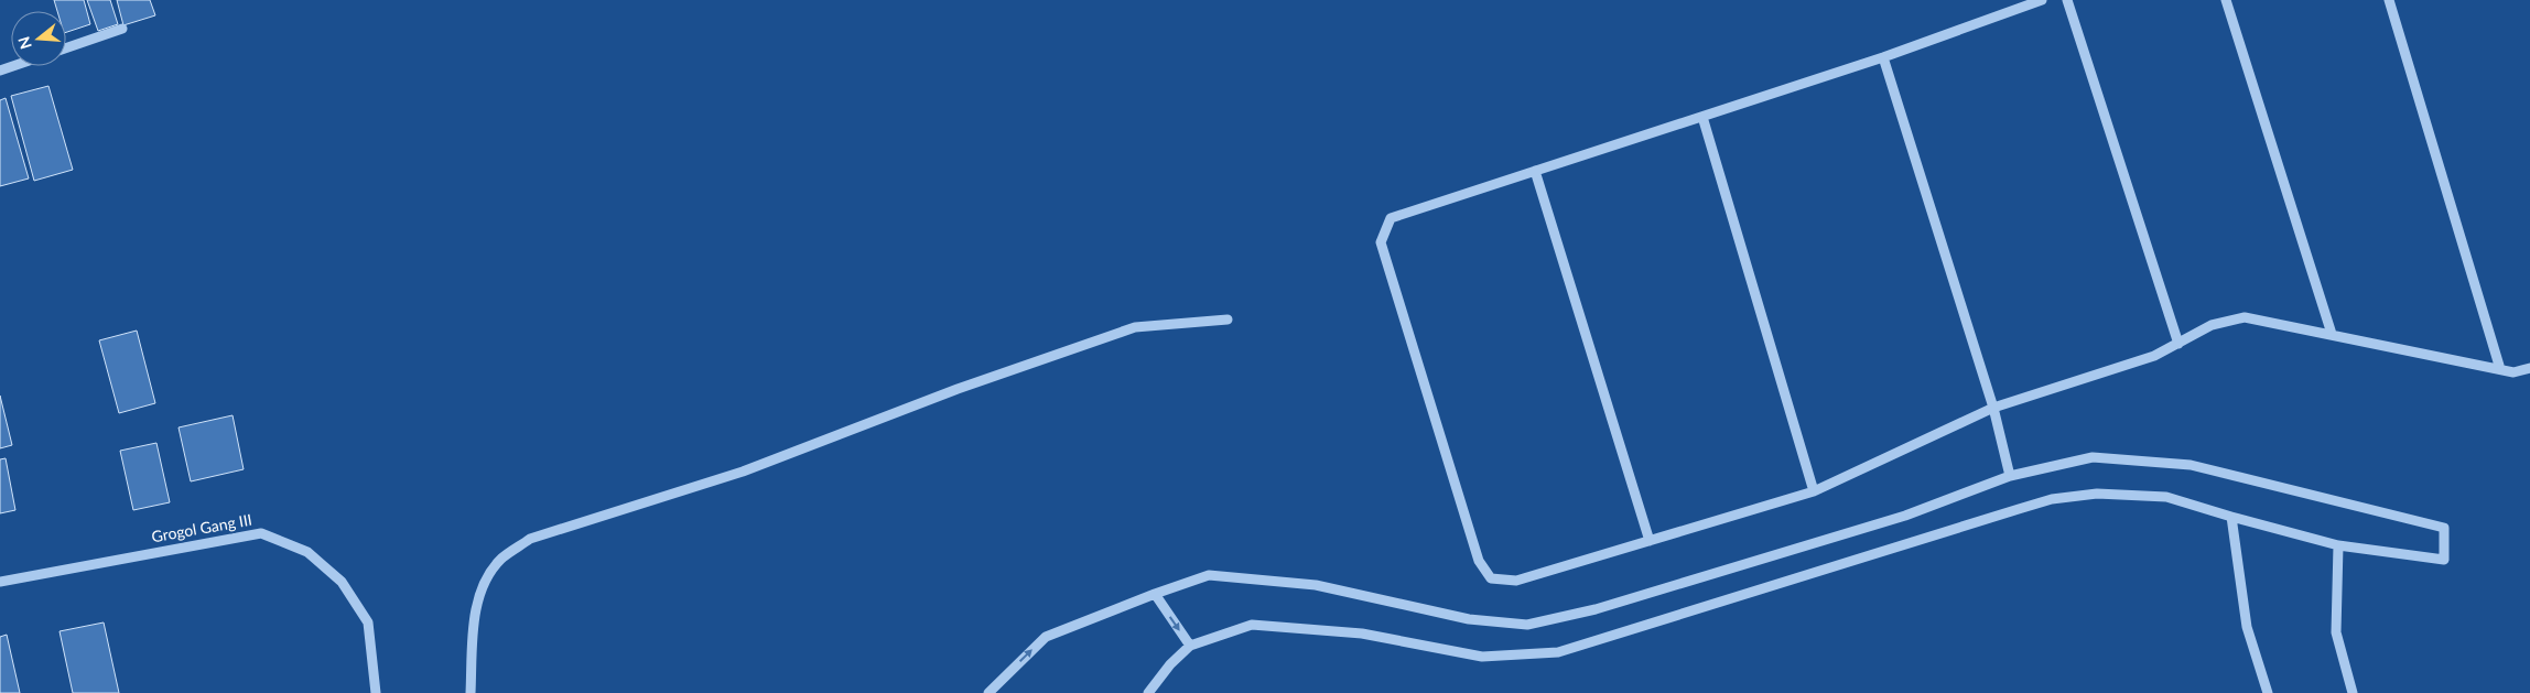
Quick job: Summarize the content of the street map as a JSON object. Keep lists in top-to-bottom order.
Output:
{
  "streets": {
    "street": ["Grogol Gang III"]
  },
  "north": "left"
}
